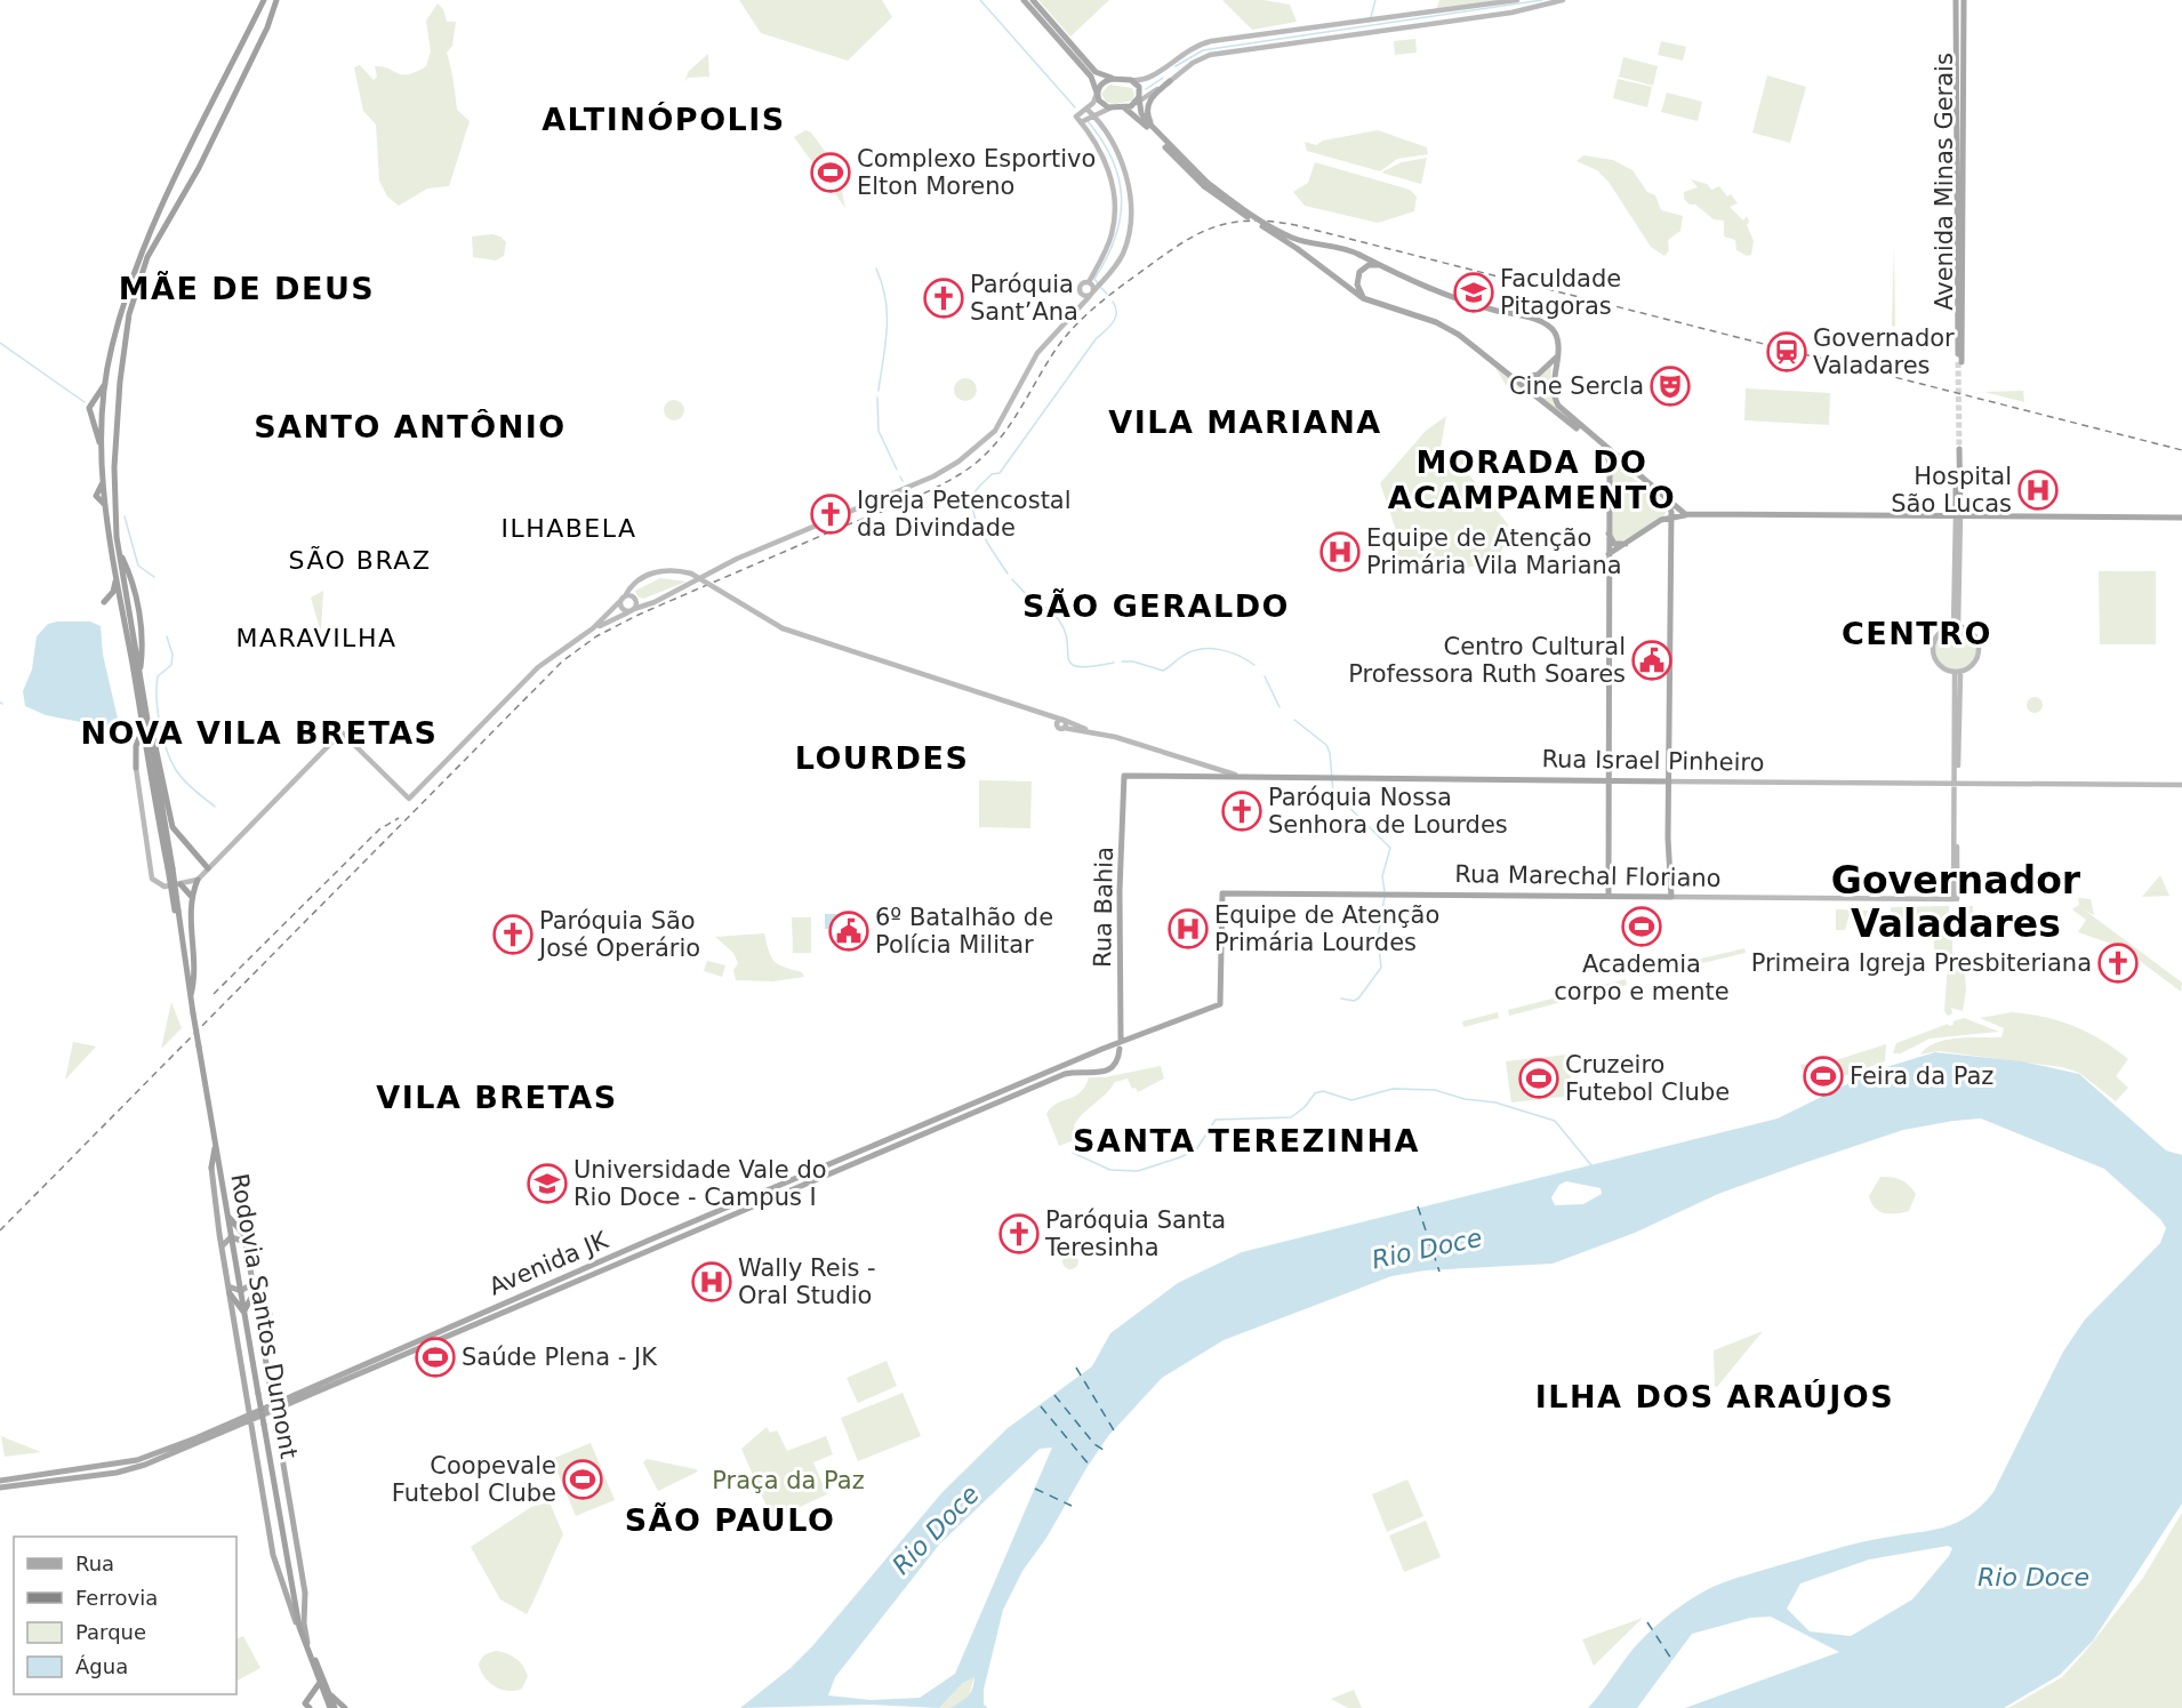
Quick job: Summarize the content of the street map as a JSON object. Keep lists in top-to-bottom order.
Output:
{
  "streets": {
    "highway": ["Rodovia Santos Dumont"],
    "main road": [
      "Avenida Minas Gerais",
      "Rua Israel Pinheiro",
      "Rua Marechal Floriano",
      "Rua Bahia",
      "Avenida JK"
    ]
  },
  "crossings": [
    ["Rua Israel Pinheiro", "Rua Marechal Floriano"],
    ["Rua Israel Pinheiro", "Rua Bahia"],
    ["Rua Marechal Floriano", "Avenida JK"]
  ],
  "districts": [
    "ALTINÓPOLIS",
    "MÃE DE DEUS",
    "VILA MARIANA",
    "SANTO ANTÔNIO",
    "MORADA DO ACAMPAMENTO",
    "ILHABELA",
    "SÃO BRAZ",
    "SÃO GERALDO",
    "CENTRO",
    "MARAVILHA",
    "NOVA VILA BRETAS",
    "LOURDES",
    "Governador Valadares",
    "VILA BRETAS",
    "SANTA TEREZINHA",
    "ILHA DOS ARAÚJOS",
    "SÃO PAULO"
  ],
  "water": ["Rio Doce"],
  "parks": ["Praça da Paz"],
  "places": {
    "sports": [
      "Complexo Esportivo Elton Moreno",
      "Academia corpo e mente",
      "Feira da Paz",
      "Cruzeiro Futebol Clube",
      "Saúde Plena - JK",
      "Coopevale Futebol Clube"
    ],
    "school or university": ["Faculdade Pitagoras", "Universidade Vale do Rio Doce - Campus I"],
    "church": [
      "Paróquia Sant’Ana",
      "Igreja Petencostal da Divindade",
      "Paróquia Nossa Senhora de Lourdes",
      "Paróquia São José Operário",
      "Primeira Igreja Presbiteriana",
      "Paróquia Santa Teresinha"
    ],
    "station": ["Governador Valadares"],
    "theatre": ["Cine Sercla"],
    "hospital": [
      "Hospital São Lucas",
      "Equipe de Atenção Primária Vila Mariana",
      "Equipe de Atenção Primária Lourdes",
      "Wally Reis - Oral Studio"
    ],
    "public building": ["Centro Cultural Professora Ruth Soares", "6º Batalhão de Polícia Militar"]
  },
  "legend": [
    "Rua",
    "Ferrovia",
    "Parque",
    "Água"
  ]
}
